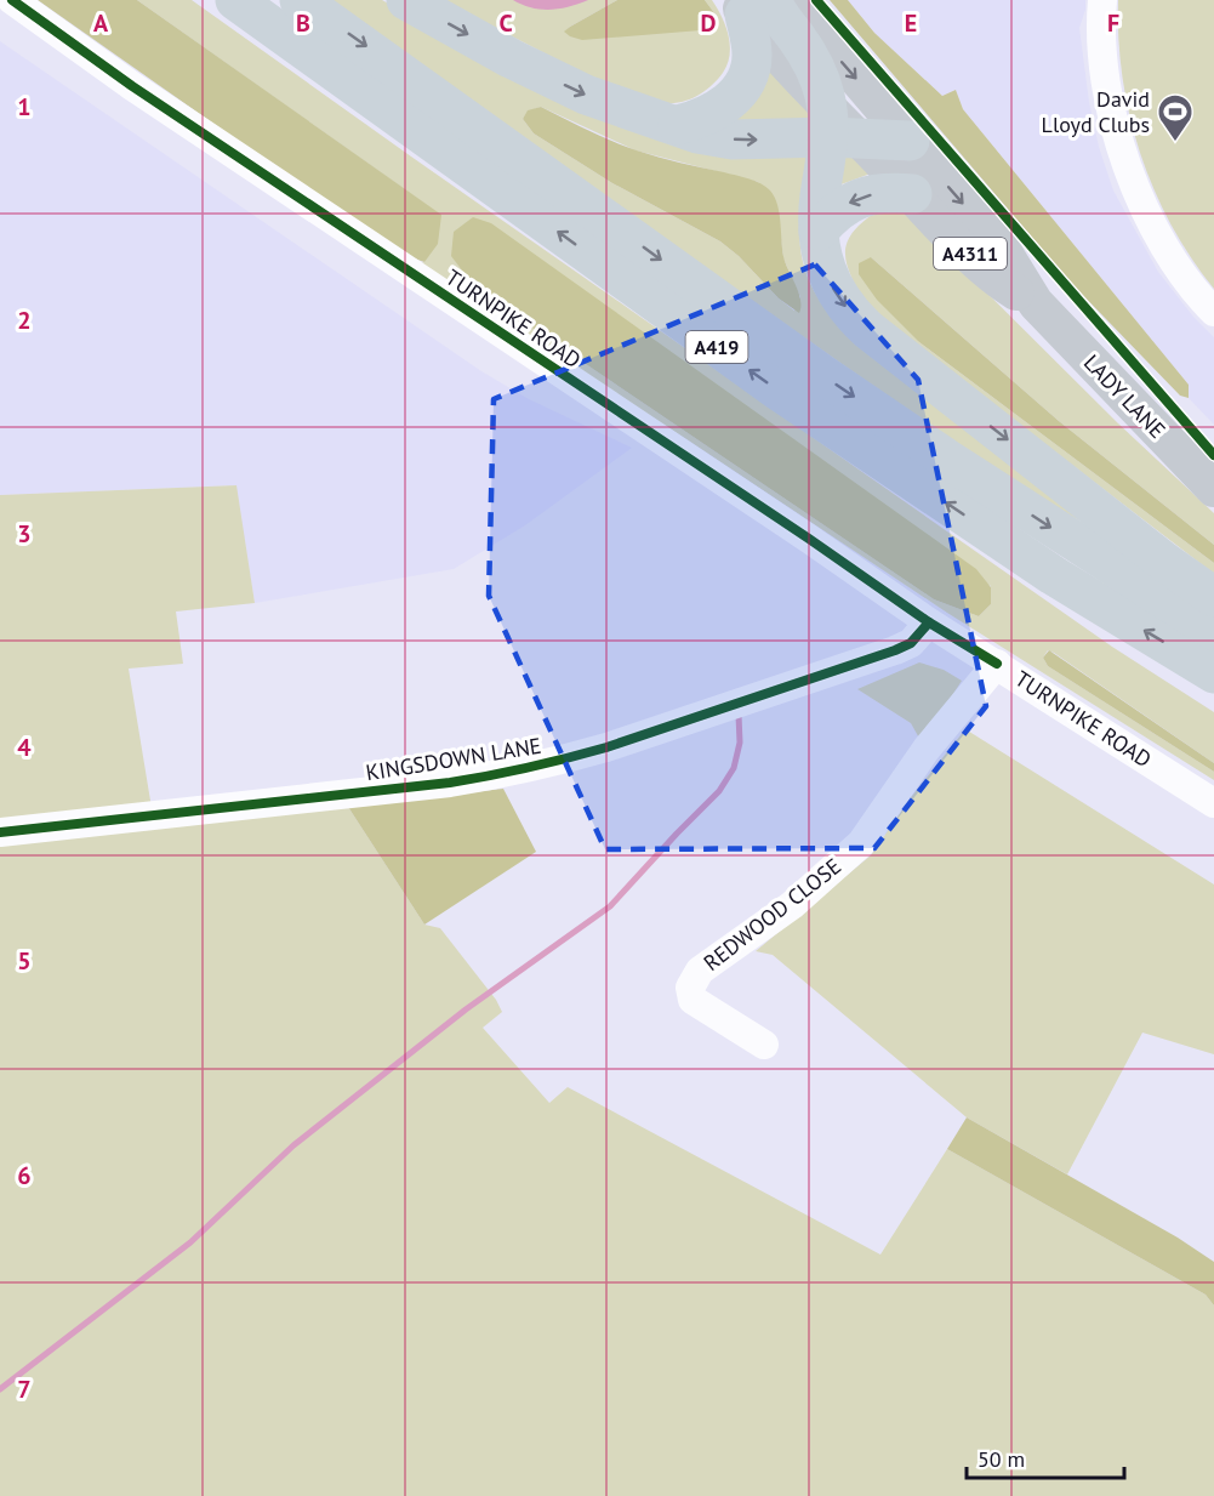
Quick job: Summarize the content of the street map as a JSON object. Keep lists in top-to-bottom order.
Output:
{
  "streets": {
    "highway": ["A419"],
    "main road": ["A4311", "LADY LANE"],
    "street": ["TURNPIKE ROAD", "KINGSDOWN LANE", "REDWOOD CLOSE"]
  },
  "crossings": [
    ["A4311", "LADY LANE"],
    ["TURNPIKE ROAD", "KINGSDOWN LANE"],
    ["TURNPIKE ROAD", "REDWOOD CLOSE"]
  ],
  "places": {
    "sports": ["David Lloyd Clubs"]
  },
  "scale_bar": "50 m",
  "grid": {
    "columns": [
      "A",
      "B",
      "C",
      "D",
      "E",
      "F"
    ],
    "rows": [
      "1",
      "2",
      "3",
      "4",
      "5",
      "6",
      "7"
    ]
  }
}
